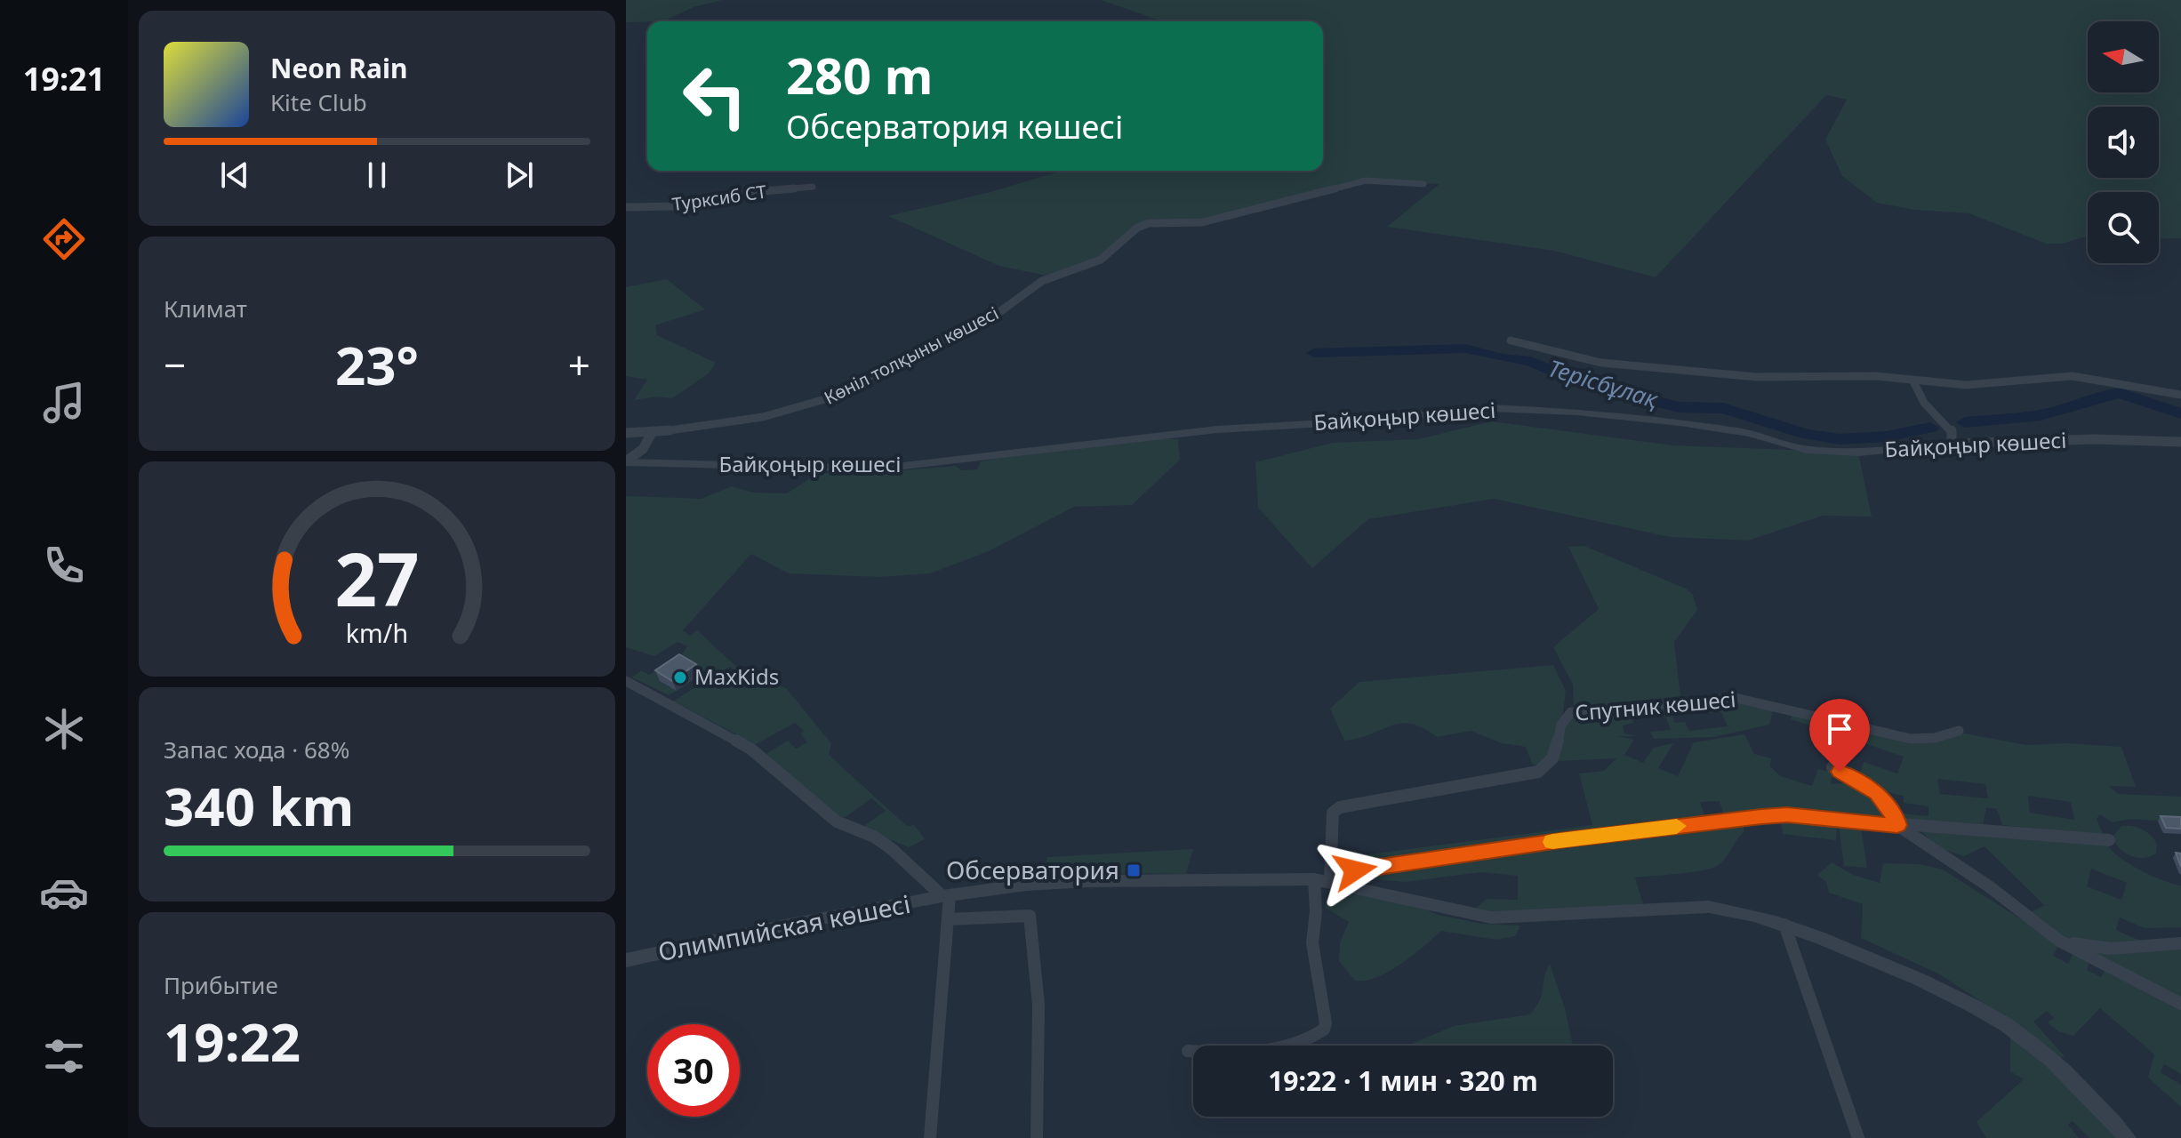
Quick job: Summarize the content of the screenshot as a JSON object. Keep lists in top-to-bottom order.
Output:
{
  "streets": {
    "street": [
      "Турксиб СТ",
      "Көніл толқыны көшесі",
      "Байқоңыр көшесі",
      "Спутник көшесі",
      "Олимпийская көшесі"
    ]
  },
  "crossings": [
    ["Спутник көшесі", "Олимпийская көшесі"]
  ],
  "water": ["Терісбұлақ"],
  "places": {
    "other": ["MaxKids"],
    "transit": ["Обсерватория"]
  },
  "north": "left",
  "page": {
    "tabs": "19:21",
    "turn": ["280 m", "Обсерватория көшесі"],
    "song": ["Neon Rain", "Kite Club"],
    "tile": [
      "Климат",
      ["Запас хода · 68%", "340 km"],
      ["Прибытие", "19:22"]
    ],
    "heat": ["−", "23°", "+"],
    "limit": "30",
    "trip": "19:22 · 1 мин · 320 m",
    "gauge": ["27", "km/h"]
  }
}
